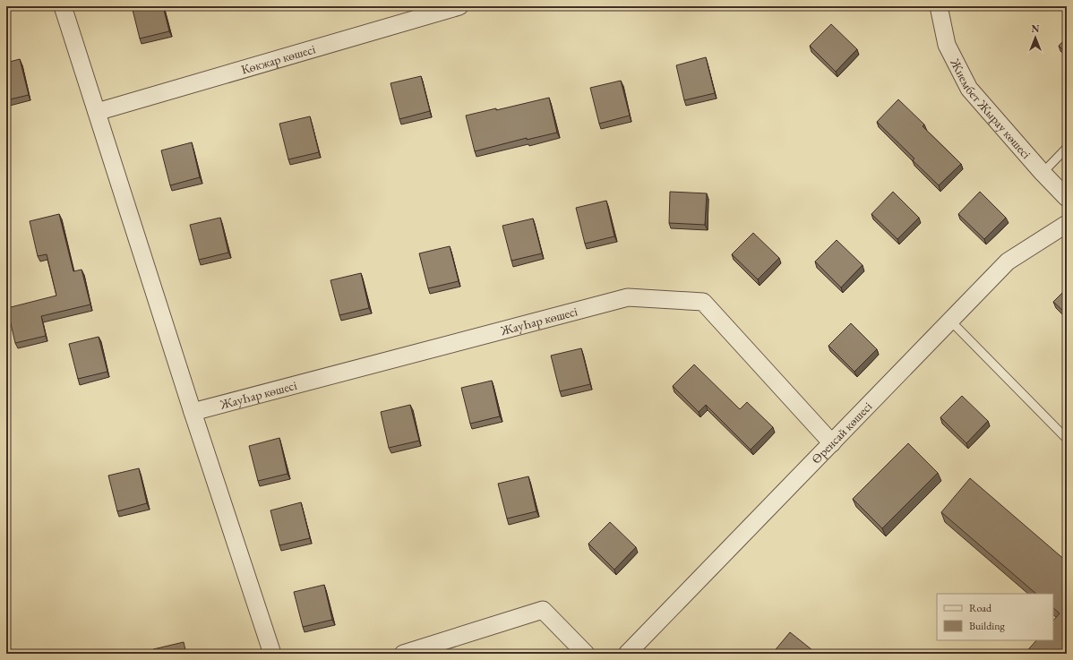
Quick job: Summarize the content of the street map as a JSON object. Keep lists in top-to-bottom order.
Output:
{
  "streets": {
    "street": [
      "Көкжар көшесі",
      "Жиембет Жырау көшесі",
      "ЖауҺар көшесі",
      "Өренсай көшесі"
    ]
  },
  "crossings": [
    ["ЖауҺар көшесі", "Өренсай көшесі"]
  ],
  "legend": ["Road", "Building"],
  "north": "top"
}
